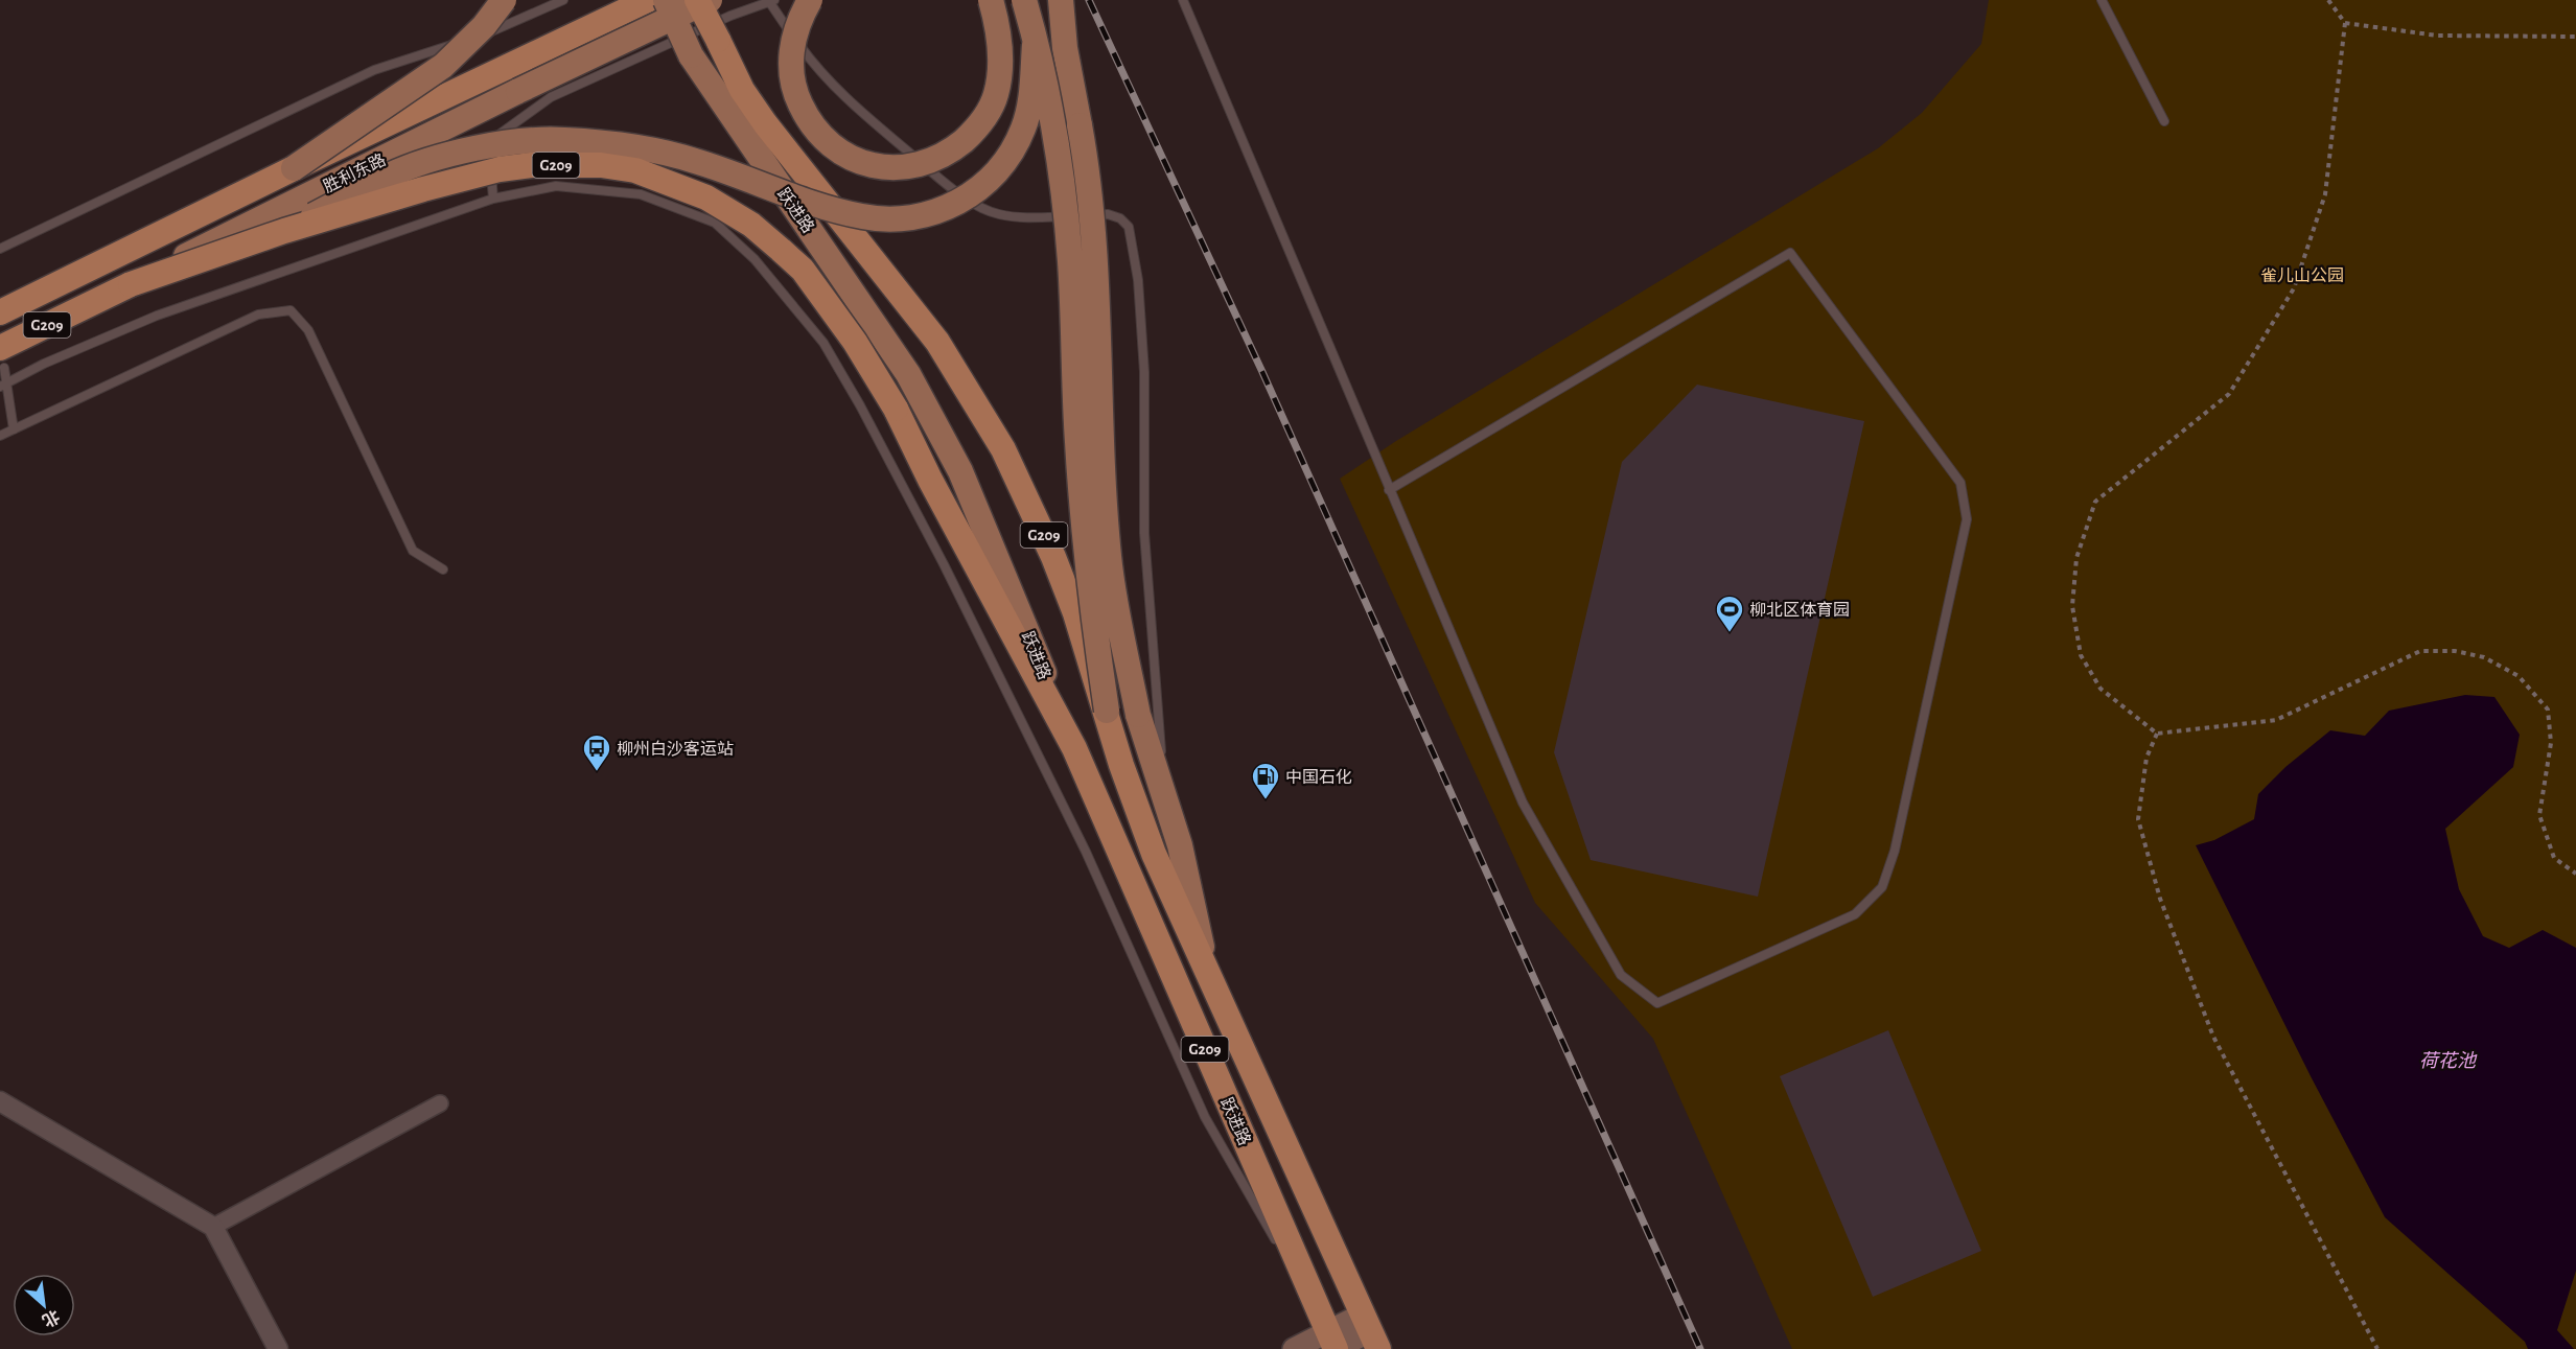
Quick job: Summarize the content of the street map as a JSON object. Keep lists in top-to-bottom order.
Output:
{
  "streets": {
    "highway": ["G209", "胜利东路", "跃进路"]
  },
  "crossings": [
    ["G209", "胜利东路"],
    ["G209", "跃进路"]
  ],
  "water": ["荷花池"],
  "parks": ["雀儿山公园"],
  "places": {
    "sports": ["柳北区体育园"],
    "bus stop": ["柳州白沙客运站"],
    "fuel station": ["中国石化"]
  },
  "north": "bottom right"
}
